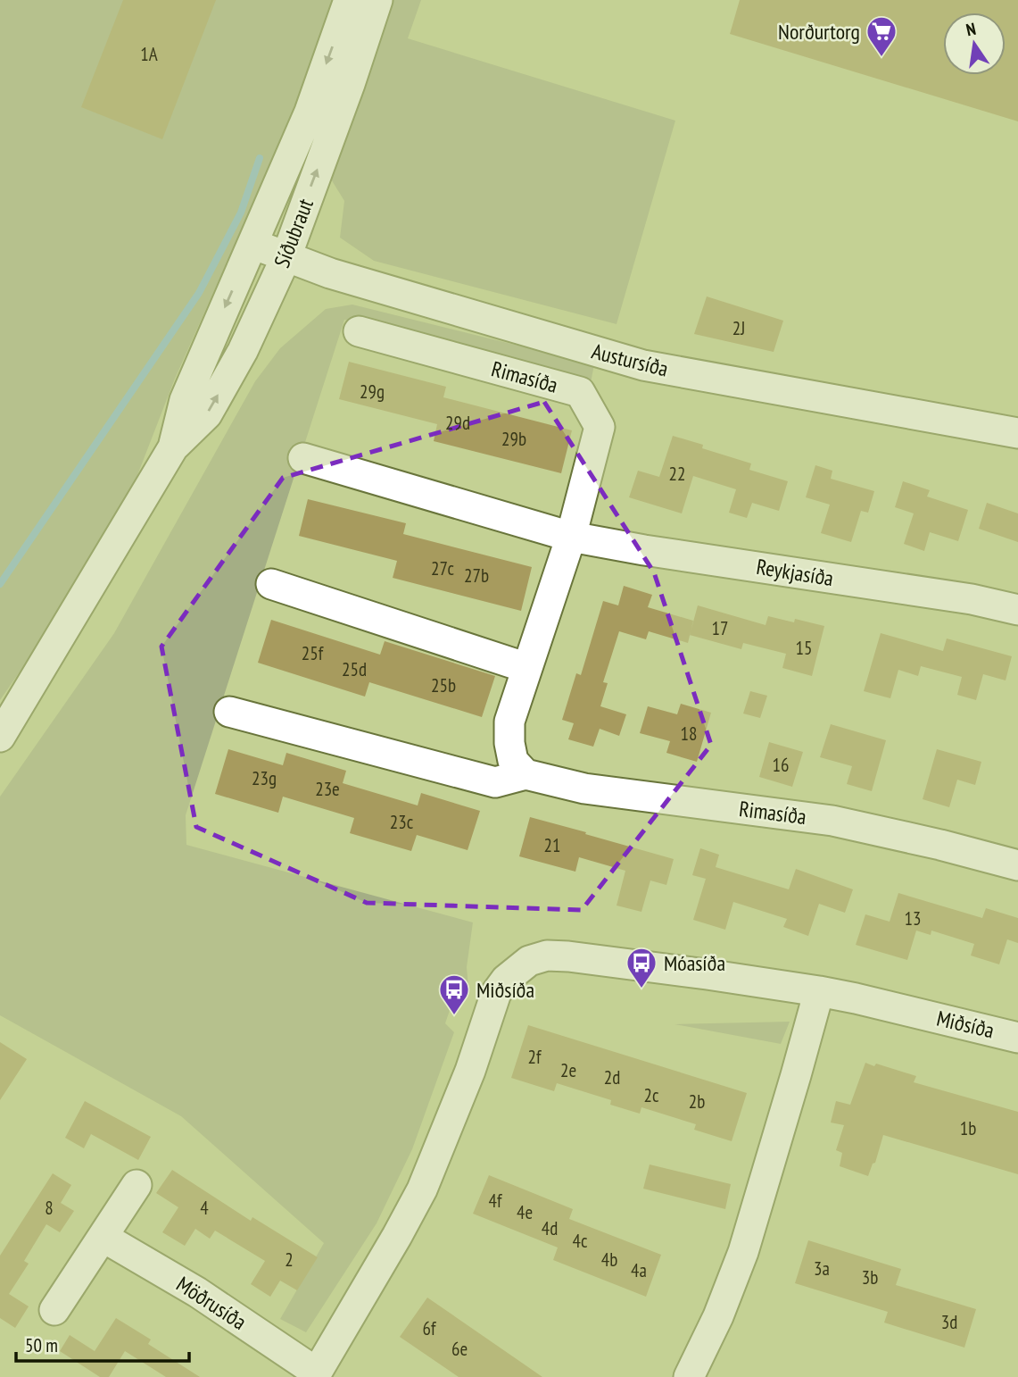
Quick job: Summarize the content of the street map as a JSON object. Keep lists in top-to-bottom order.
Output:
{
  "streets": {
    "street": [
      "Síðubraut",
      "Austursíða",
      "Rimasíða",
      "Reykjasíða",
      "Miðsíða",
      "Möðrusíða"
    ]
  },
  "crossings": [
    ["Síðubraut", "Austursíða"],
    ["Rimasíða", "Reykjasíða"],
    ["Miðsíða", "Möðrusíða"]
  ],
  "places": {
    "supermarket": ["Norðurtorg"],
    "bus stop": ["Móasíða", "Miðsíða"]
  },
  "house_numbers": [
    "1A",
    "2J",
    "29g",
    "29d",
    "29b",
    "22",
    "27c",
    "27b",
    "17",
    "15",
    "25f",
    "25d",
    "25b",
    "18",
    "16",
    "23g",
    "23e",
    "23c",
    "21",
    "13",
    "2f",
    "2e",
    "2d",
    "2c",
    "2b",
    "1b",
    "4f",
    "8",
    "4",
    "4e",
    "4d",
    "4c",
    "2",
    "4b",
    "3a",
    "4a",
    "3b",
    "3d",
    "6f",
    "6e"
  ],
  "scale_bar": "50 m",
  "north": "top"
}
